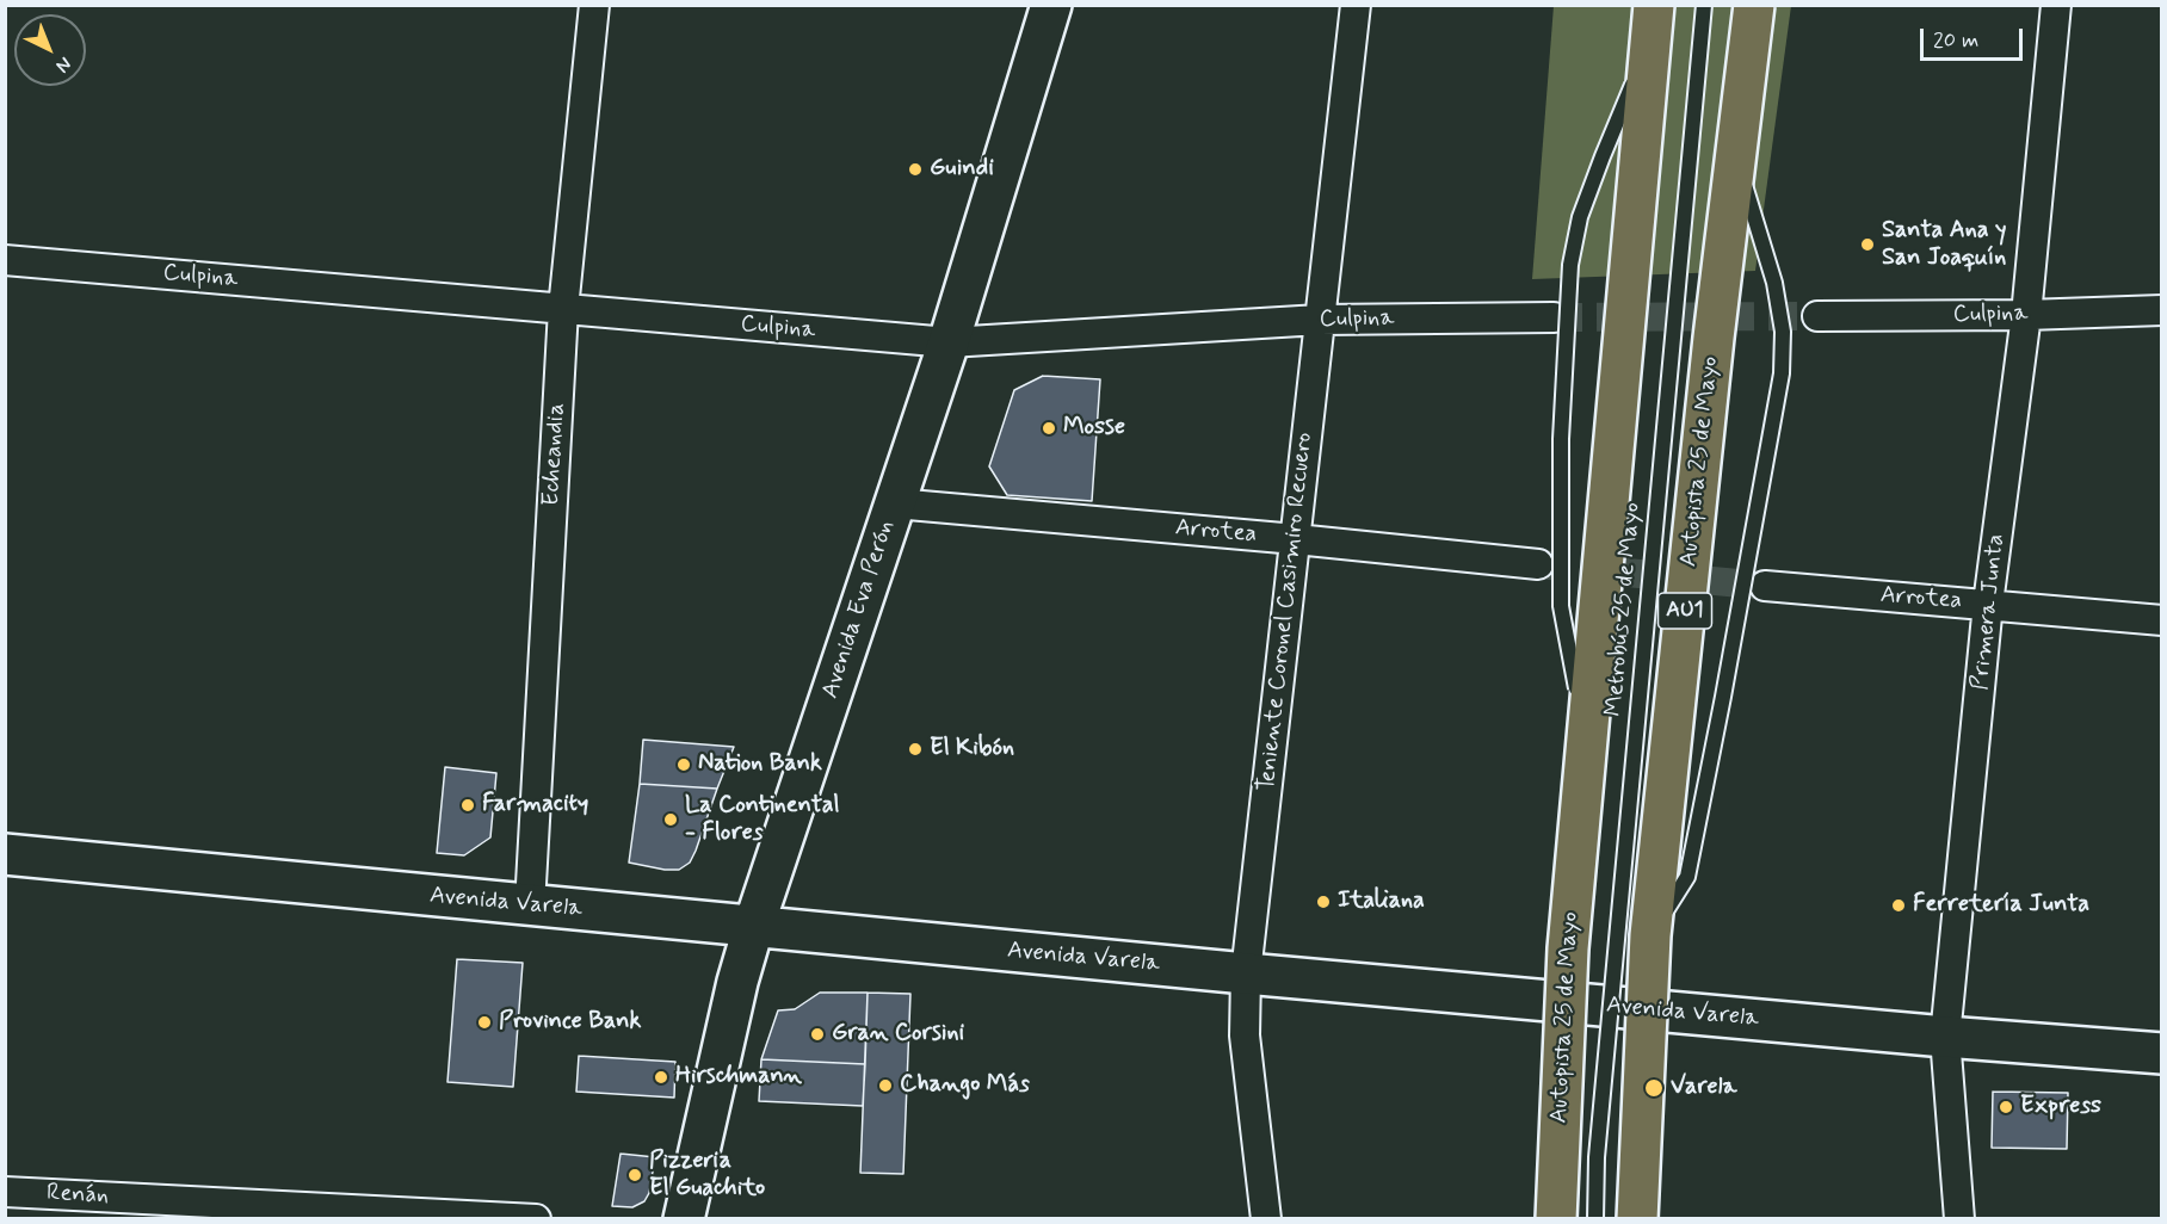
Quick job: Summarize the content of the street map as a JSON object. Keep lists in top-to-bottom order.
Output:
{
  "streets": {
    "highway": ["Autopista 25 de Mayo", "AU1"],
    "main road": ["Avenida Eva Perón", "Avenida Varela"],
    "street": [
      "Culpina",
      "Echeandia",
      "Arrotea",
      "Teniente Coronel Casimiro Recuero",
      "Primera Junta",
      "Renán"
    ],
    "lane": ["Metrobús 25 de Mayo"]
  },
  "crossings": [
    ["Culpina", "Echeandia"],
    ["Culpina", "Avenida Eva Perón"],
    ["Culpina", "Teniente Coronel Casimiro Recuero"],
    ["Culpina", "Primera Junta"],
    ["Echeandia", "Avenida Varela"],
    ["Arrotea", "Avenida Eva Perón"],
    ["Arrotea", "Teniente Coronel Casimiro Recuero"],
    ["Arrotea", "Primera Junta"],
    ["Avenida Eva Perón", "Avenida Varela"],
    ["Teniente Coronel Casimiro Recuero", "Avenida Varela"],
    ["Primera Junta", "Avenida Varela"]
  ],
  "places": [
    "Guindi",
    "Santa Ana y San Joaquín",
    "Mosse",
    "El Kibón",
    "Nation Bank",
    "Farmacity",
    "La Continental - Flores",
    "Italiana",
    "Ferretería Junta",
    "Province Bank",
    "Gran Corsini",
    "Hirschmann",
    "Chango Más",
    "Varela",
    "Express",
    "Pizzeria El Guachito"
  ],
  "scale_bar": "20 m",
  "north": "bottom right"
}
